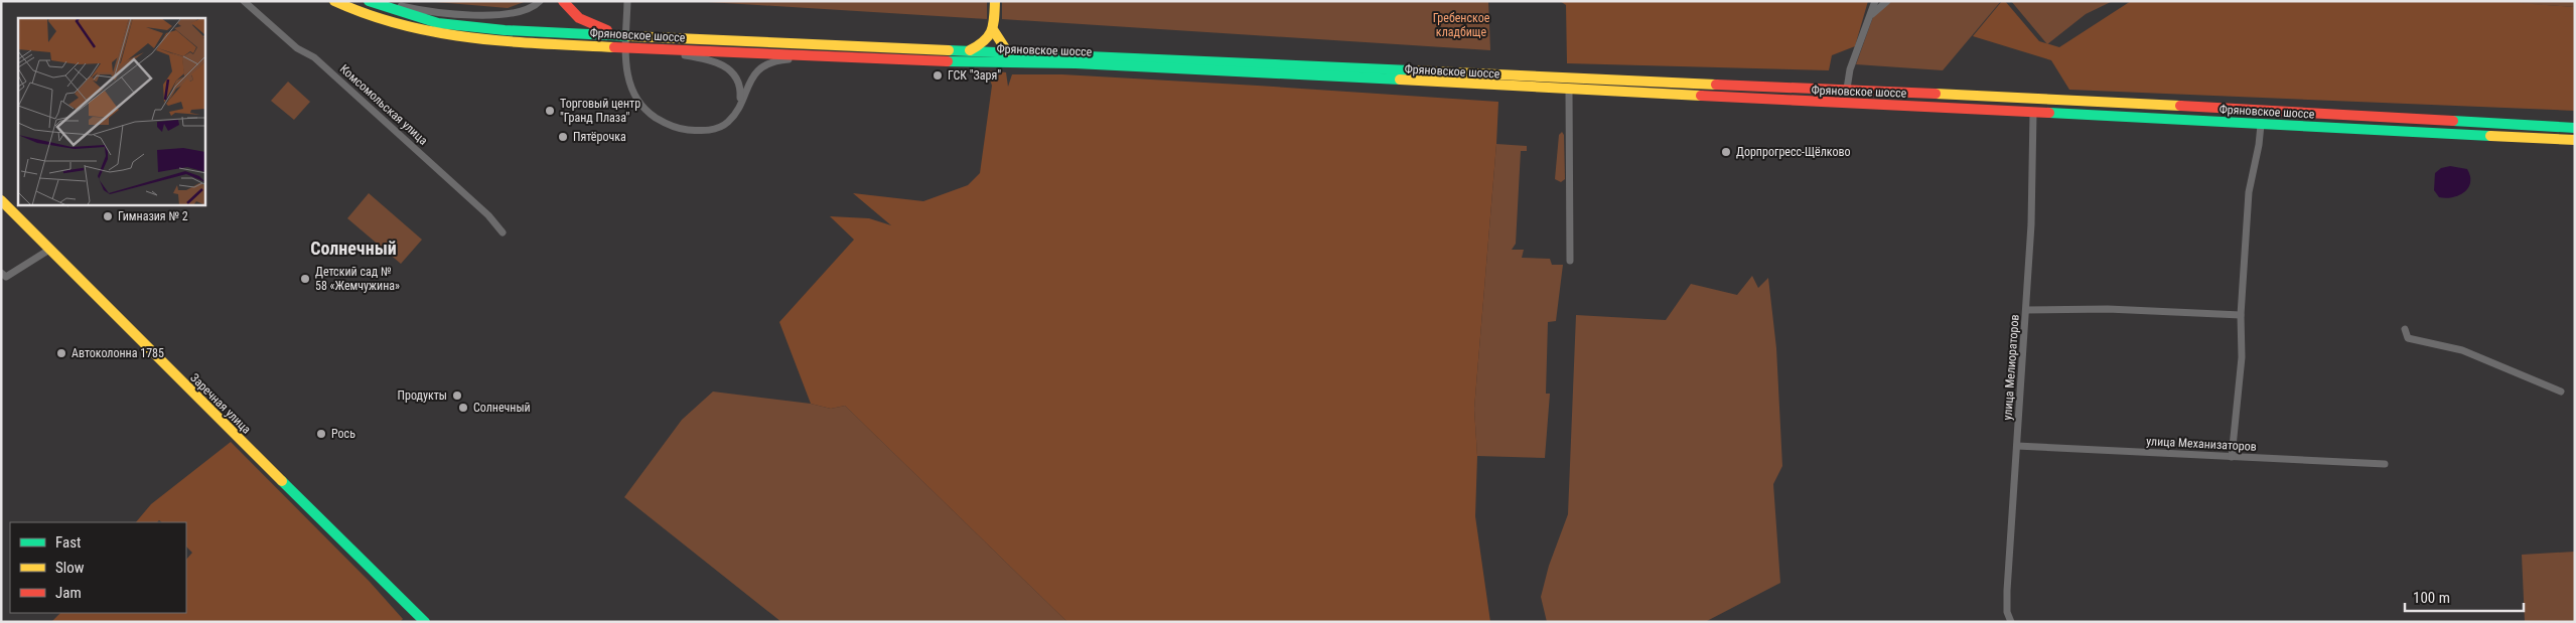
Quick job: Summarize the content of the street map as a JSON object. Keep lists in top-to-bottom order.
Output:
{
  "streets": {
    "main road": ["Фряновское шоссе", "Заречная улица"],
    "street": ["Комсомольская улица", "улица Мелиораторов", "улица Механизаторов"]
  },
  "crossings": [
    ["Фряновское шоссе", "улица Мелиораторов"],
    ["улица Мелиораторов", "улица Механизаторов"]
  ],
  "districts": ["Солнечный"],
  "parks": ["Гребенское кладбище"],
  "places": [
    "ГСК \"Заря\"",
    "Торговый центр \"Гранд Плаза\"",
    "Пятёрочка",
    "Дорпрогресс-Щёлково",
    "Гимназия № 2",
    "Детский сад № 58 «Жемчужина»",
    "Автоколонна 1785",
    "Продукты",
    "Солнечный",
    "Рось"
  ],
  "legend": ["Fast", "Slow", "Jam"],
  "scale_bar": "100 m"
}
